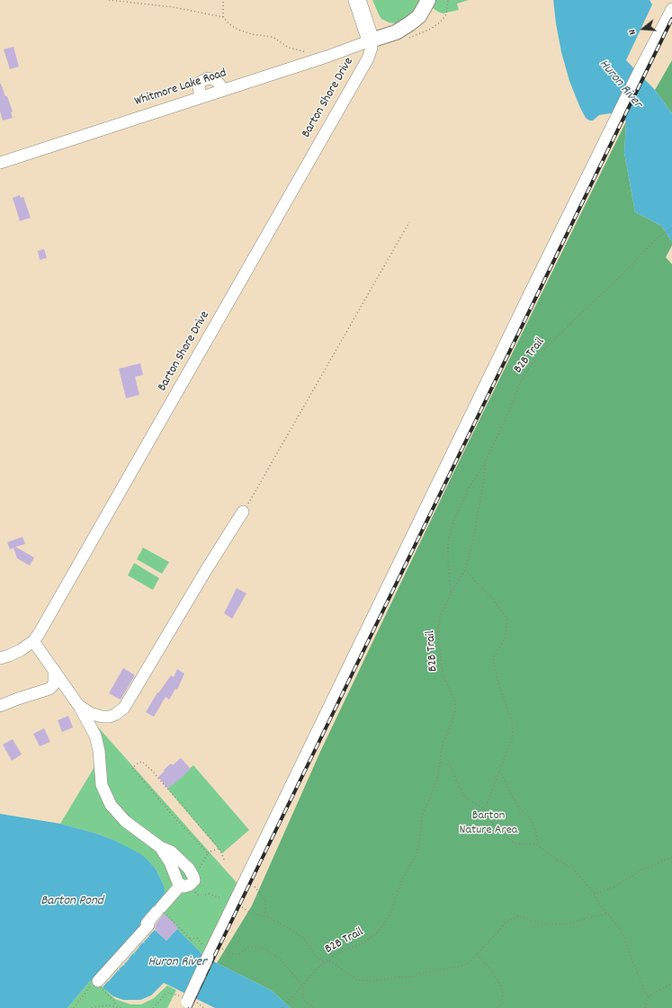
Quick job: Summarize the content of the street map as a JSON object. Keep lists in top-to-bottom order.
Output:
{
  "streets": {
    "street": ["Whitmore Lake Road", "Barton Shore Drive"],
    "path": ["B2B Trail"]
  },
  "crossings": [
    ["Whitmore Lake Road", "Barton Shore Drive"]
  ],
  "water": ["Huron River", "Barton Pond"],
  "parks": ["Barton Nature Area"],
  "north": "left"
}
